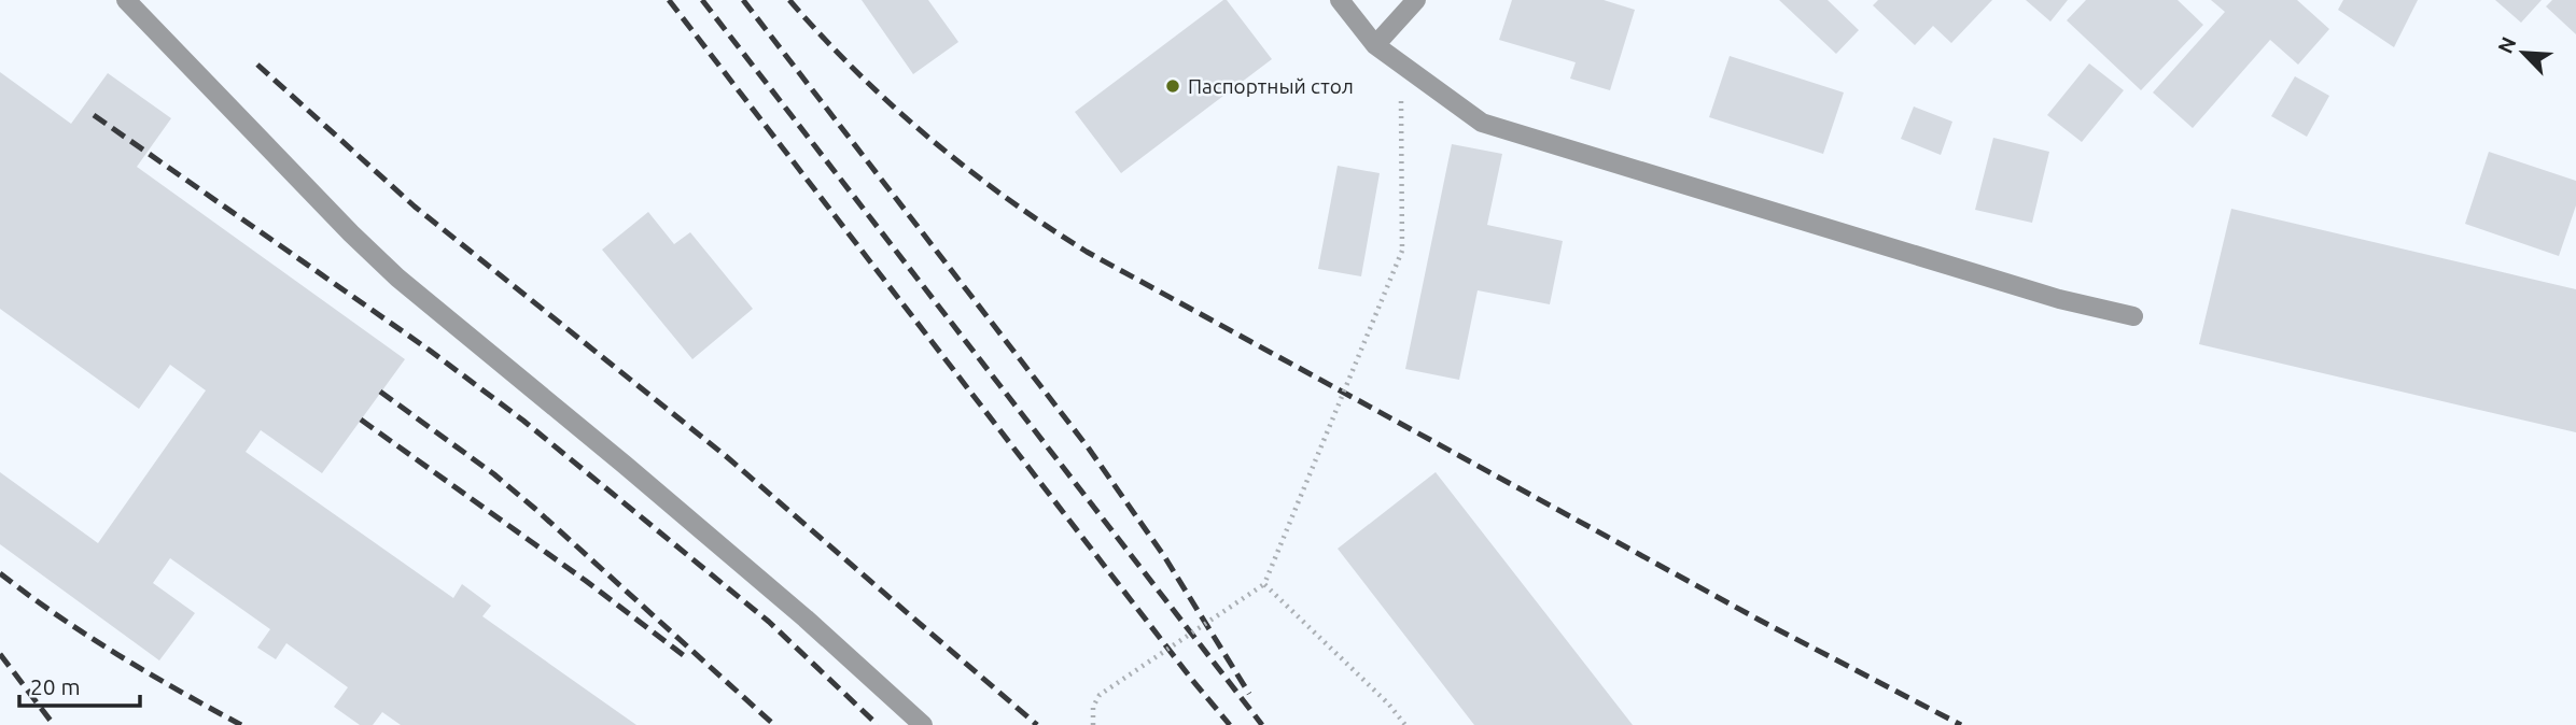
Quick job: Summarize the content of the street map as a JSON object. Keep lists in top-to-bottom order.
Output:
{
  "places": ["Паспортный стол"],
  "scale_bar": "20 m",
  "north": "top left"
}
